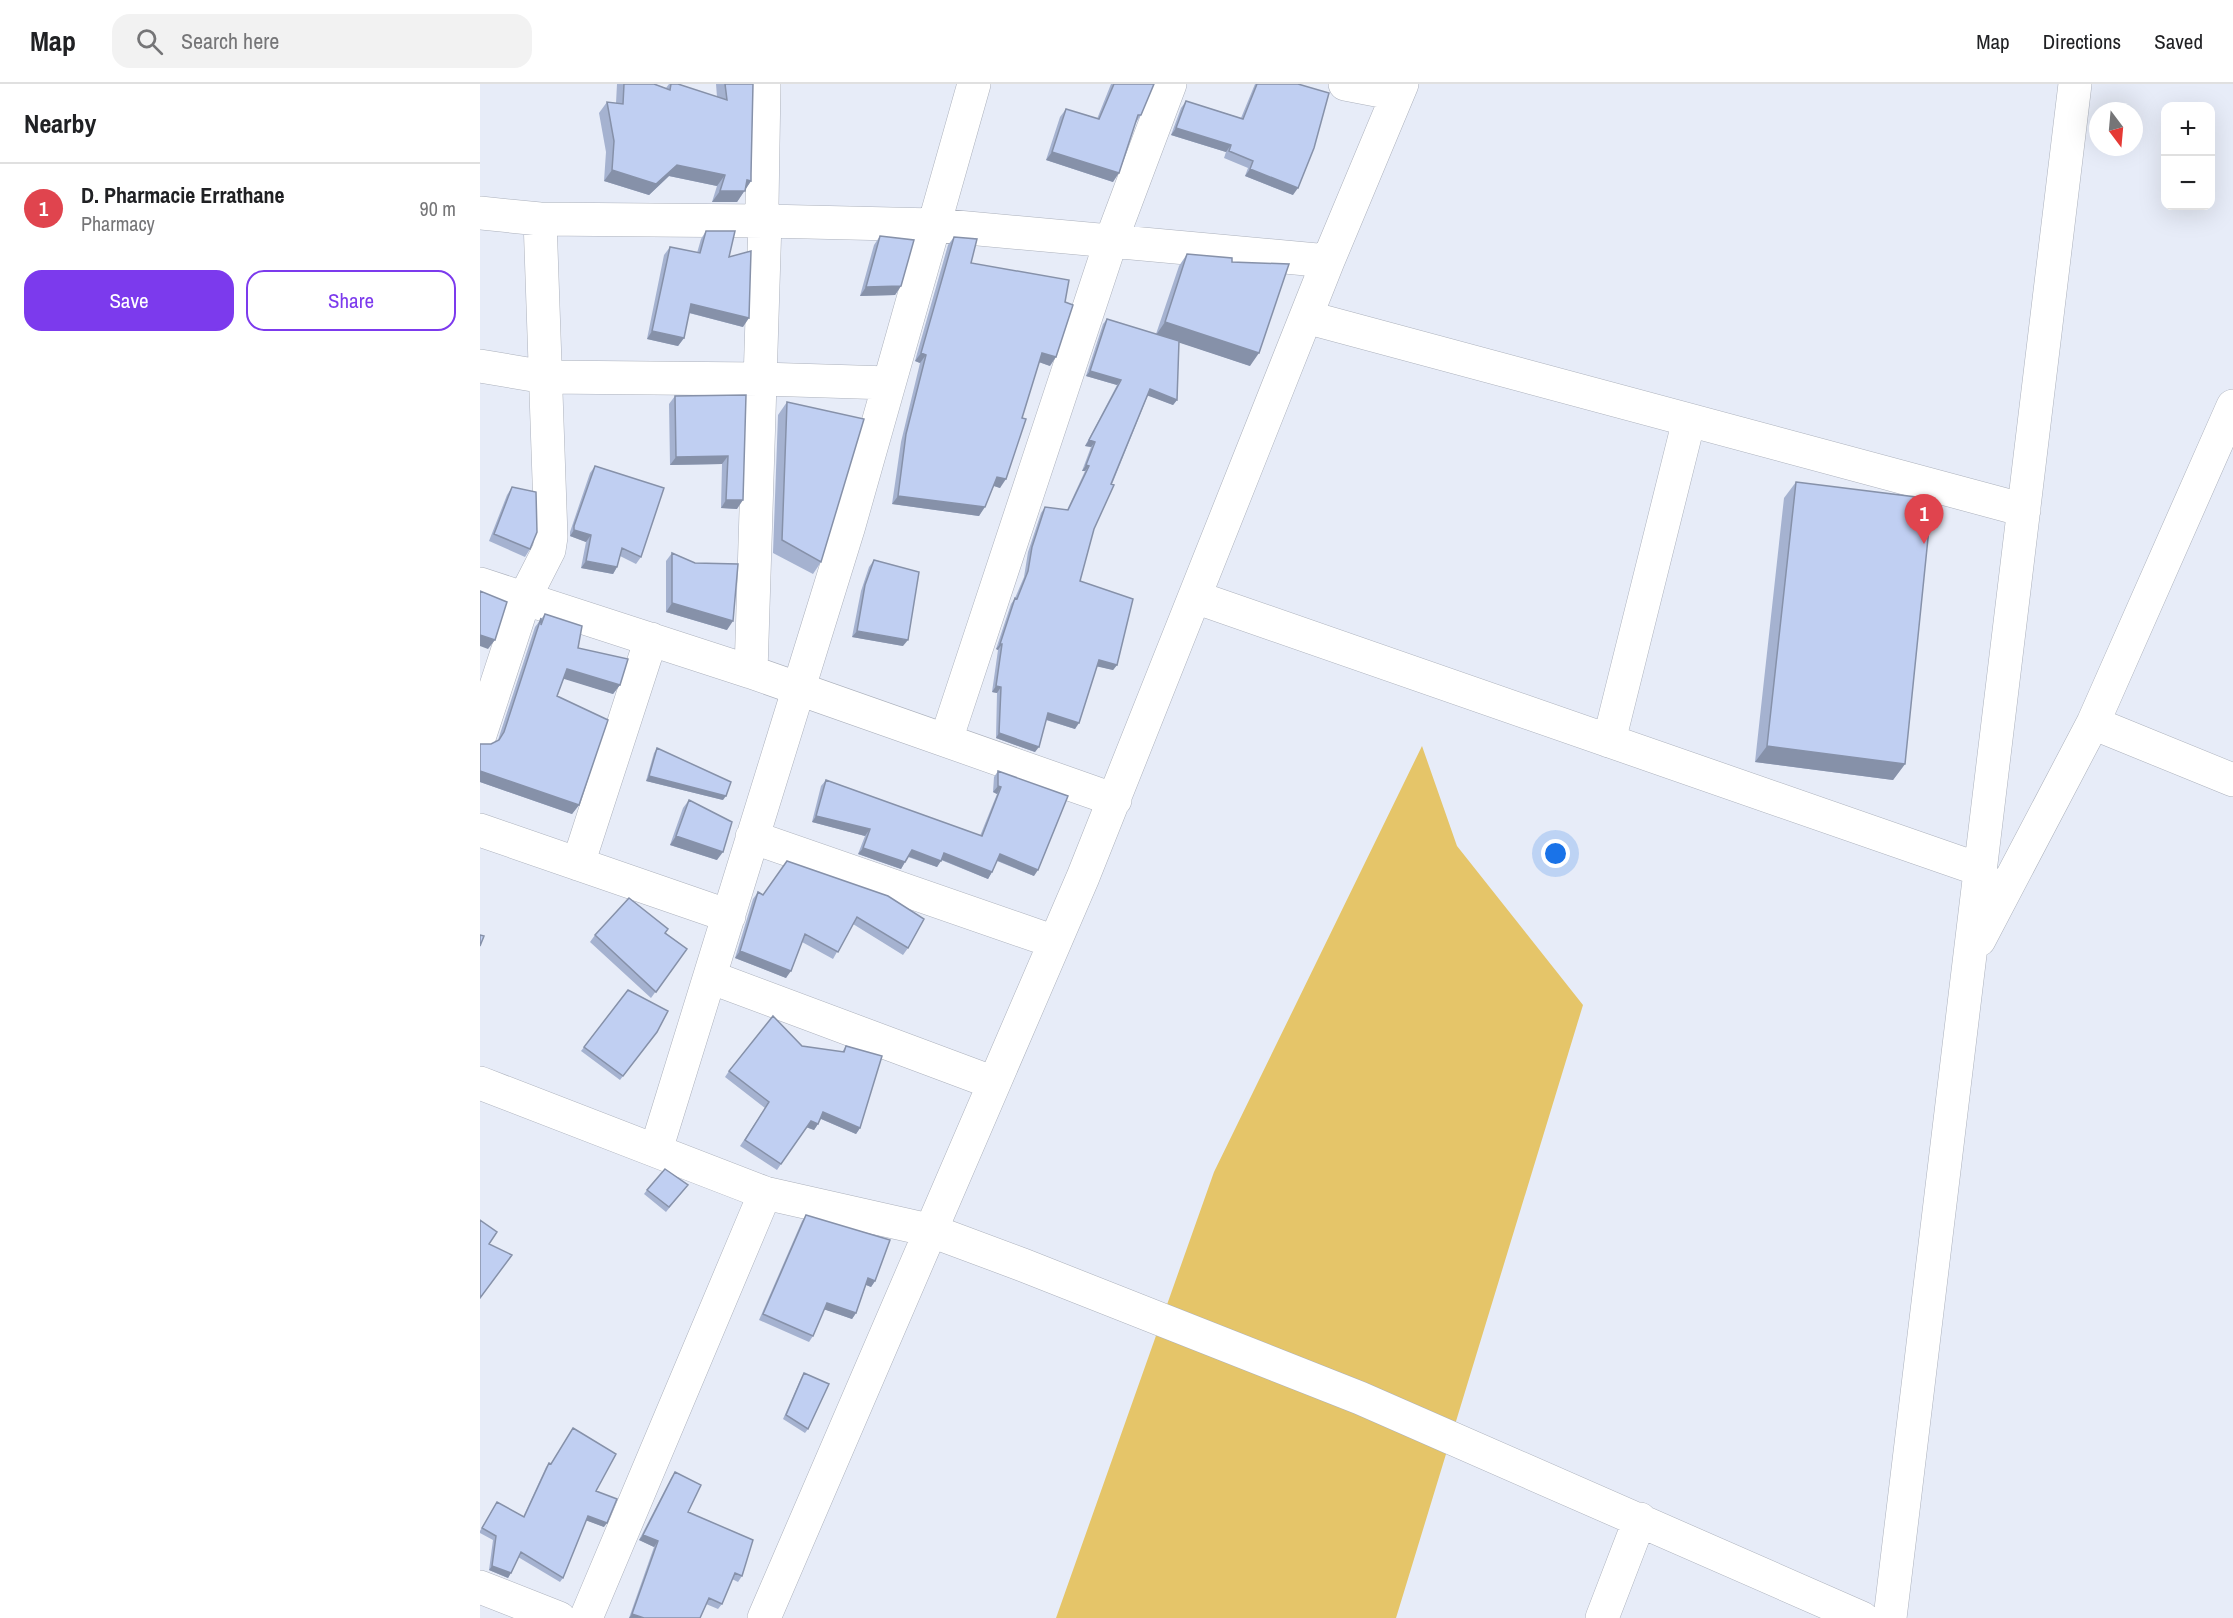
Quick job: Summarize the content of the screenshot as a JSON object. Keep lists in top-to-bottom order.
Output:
{
  "north": "bottom",
  "page": {
    "header": "Map",
    "search": "Search here",
    "nav": ["Map", "Directions", "Saved"],
    "heading": "Nearby",
    "map_buttons": ["+", "−"],
    "list": [
      {
        "mark": "1",
        "name": "D. Pharmacie Errathane",
        "note": "Pharmacy",
        "value": "90 m"
      }
    ],
    "buttons": ["Save", "Share"],
    "pins": "1"
  }
}
